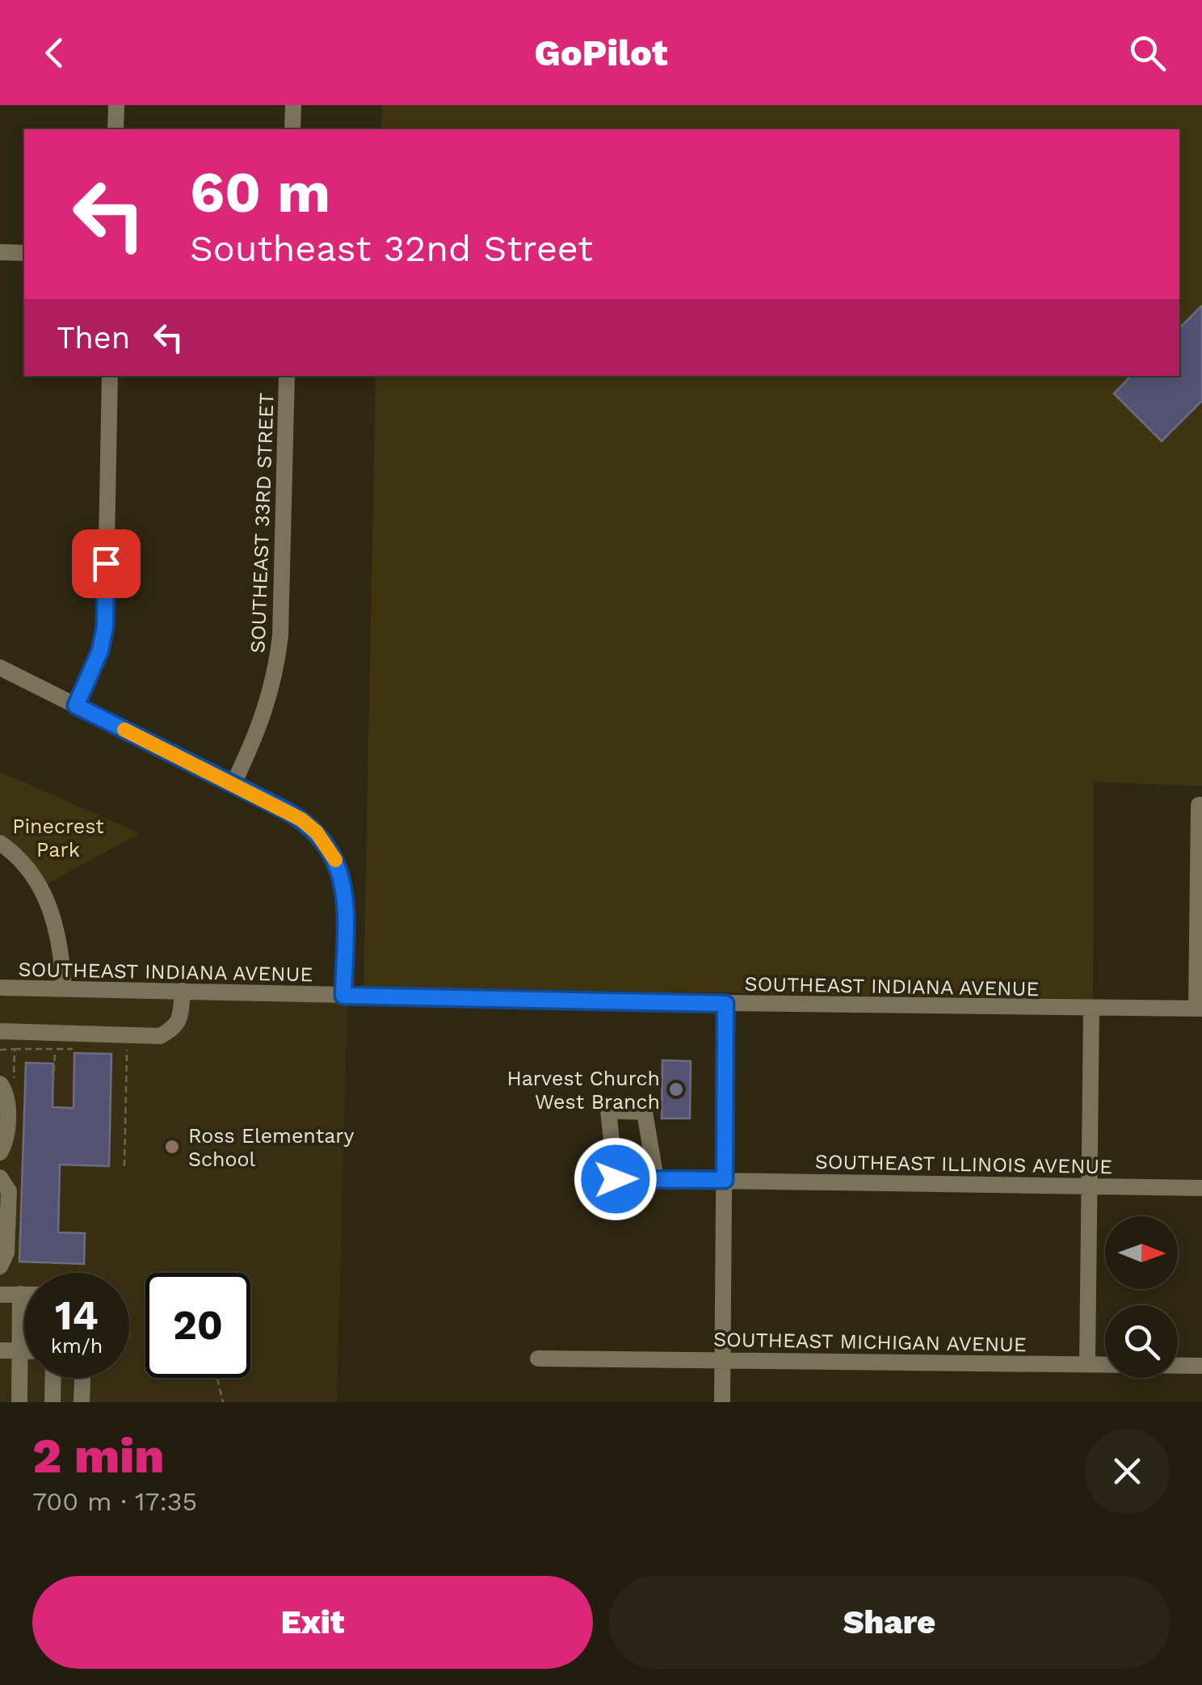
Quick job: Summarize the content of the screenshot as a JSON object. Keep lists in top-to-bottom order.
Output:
{
  "streets": {
    "street": [
      "SOUTHEAST 33RD STREET",
      "SOUTHEAST INDIANA AVENUE",
      "SOUTHEAST ILLINOIS AVENUE",
      "SOUTHEAST MICHIGAN AVENUE"
    ]
  },
  "parks": ["Pinecrest Park"],
  "places": ["Harvest Church West Branch", "Ross Elementary School"],
  "north": "right",
  "page": {
    "header": "GoPilot",
    "turn": ["60 m", "Southeast 32nd Street"],
    "then": "Then",
    "speed": "14 km/h",
    "limit": "20",
    "heading": ["2 min", "700 m · 17:35"],
    "buttons": ["Exit", "Share"]
  }
}
